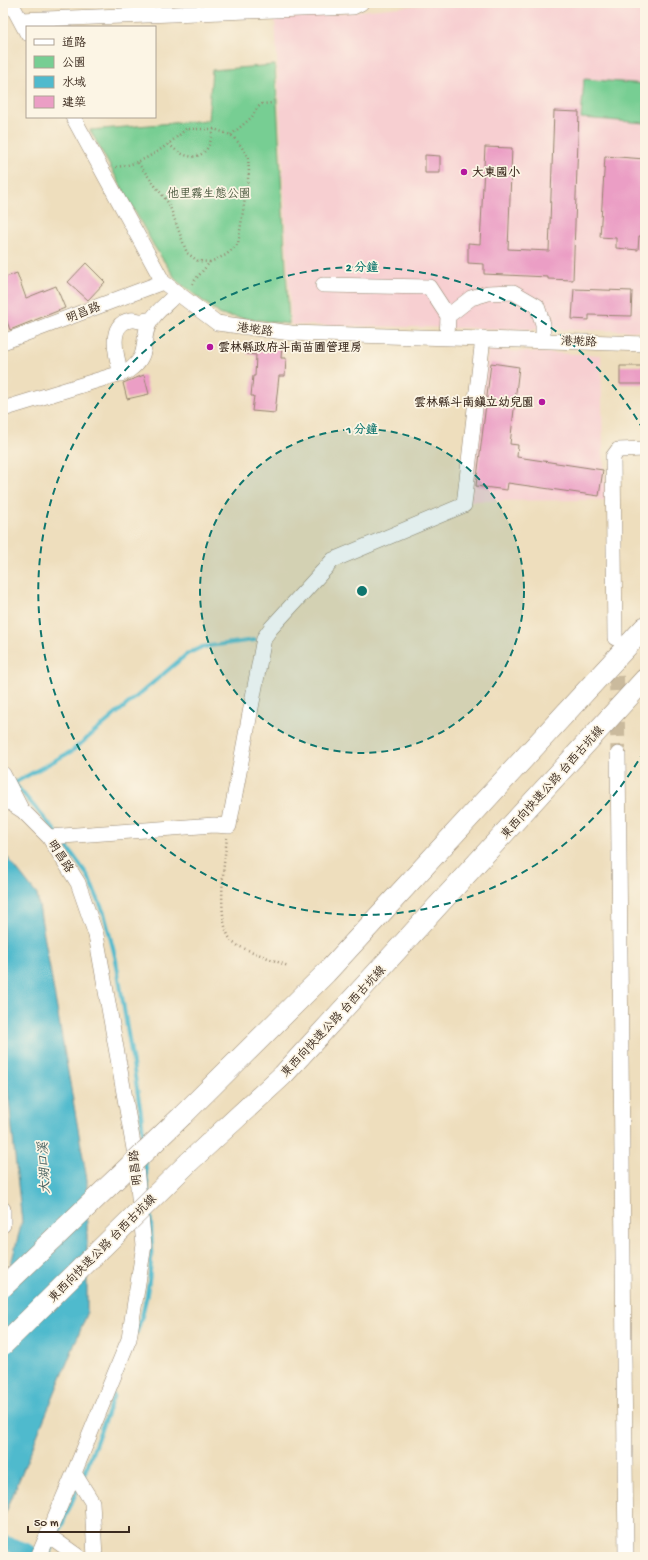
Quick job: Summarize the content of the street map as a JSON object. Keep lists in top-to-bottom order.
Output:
{
  "streets": {
    "highway": ["東西向快速公路 台西古坑線"],
    "street": ["明昌路", "港墘路"]
  },
  "crossings": [
    ["明昌路", "港墘路"]
  ],
  "water": ["大湖口溪"],
  "parks": ["他里霧生態公園"],
  "places": ["大東國小", "雲林縣政府斗南苗圃管理房", "雲林縣斗南鎮立幼兒園"],
  "legend": [
    "道路",
    "公園",
    "水域",
    "建築"
  ],
  "scale_bar": "50 m",
  "rings": ["2 分鐘", "1 分鐘"]
}
